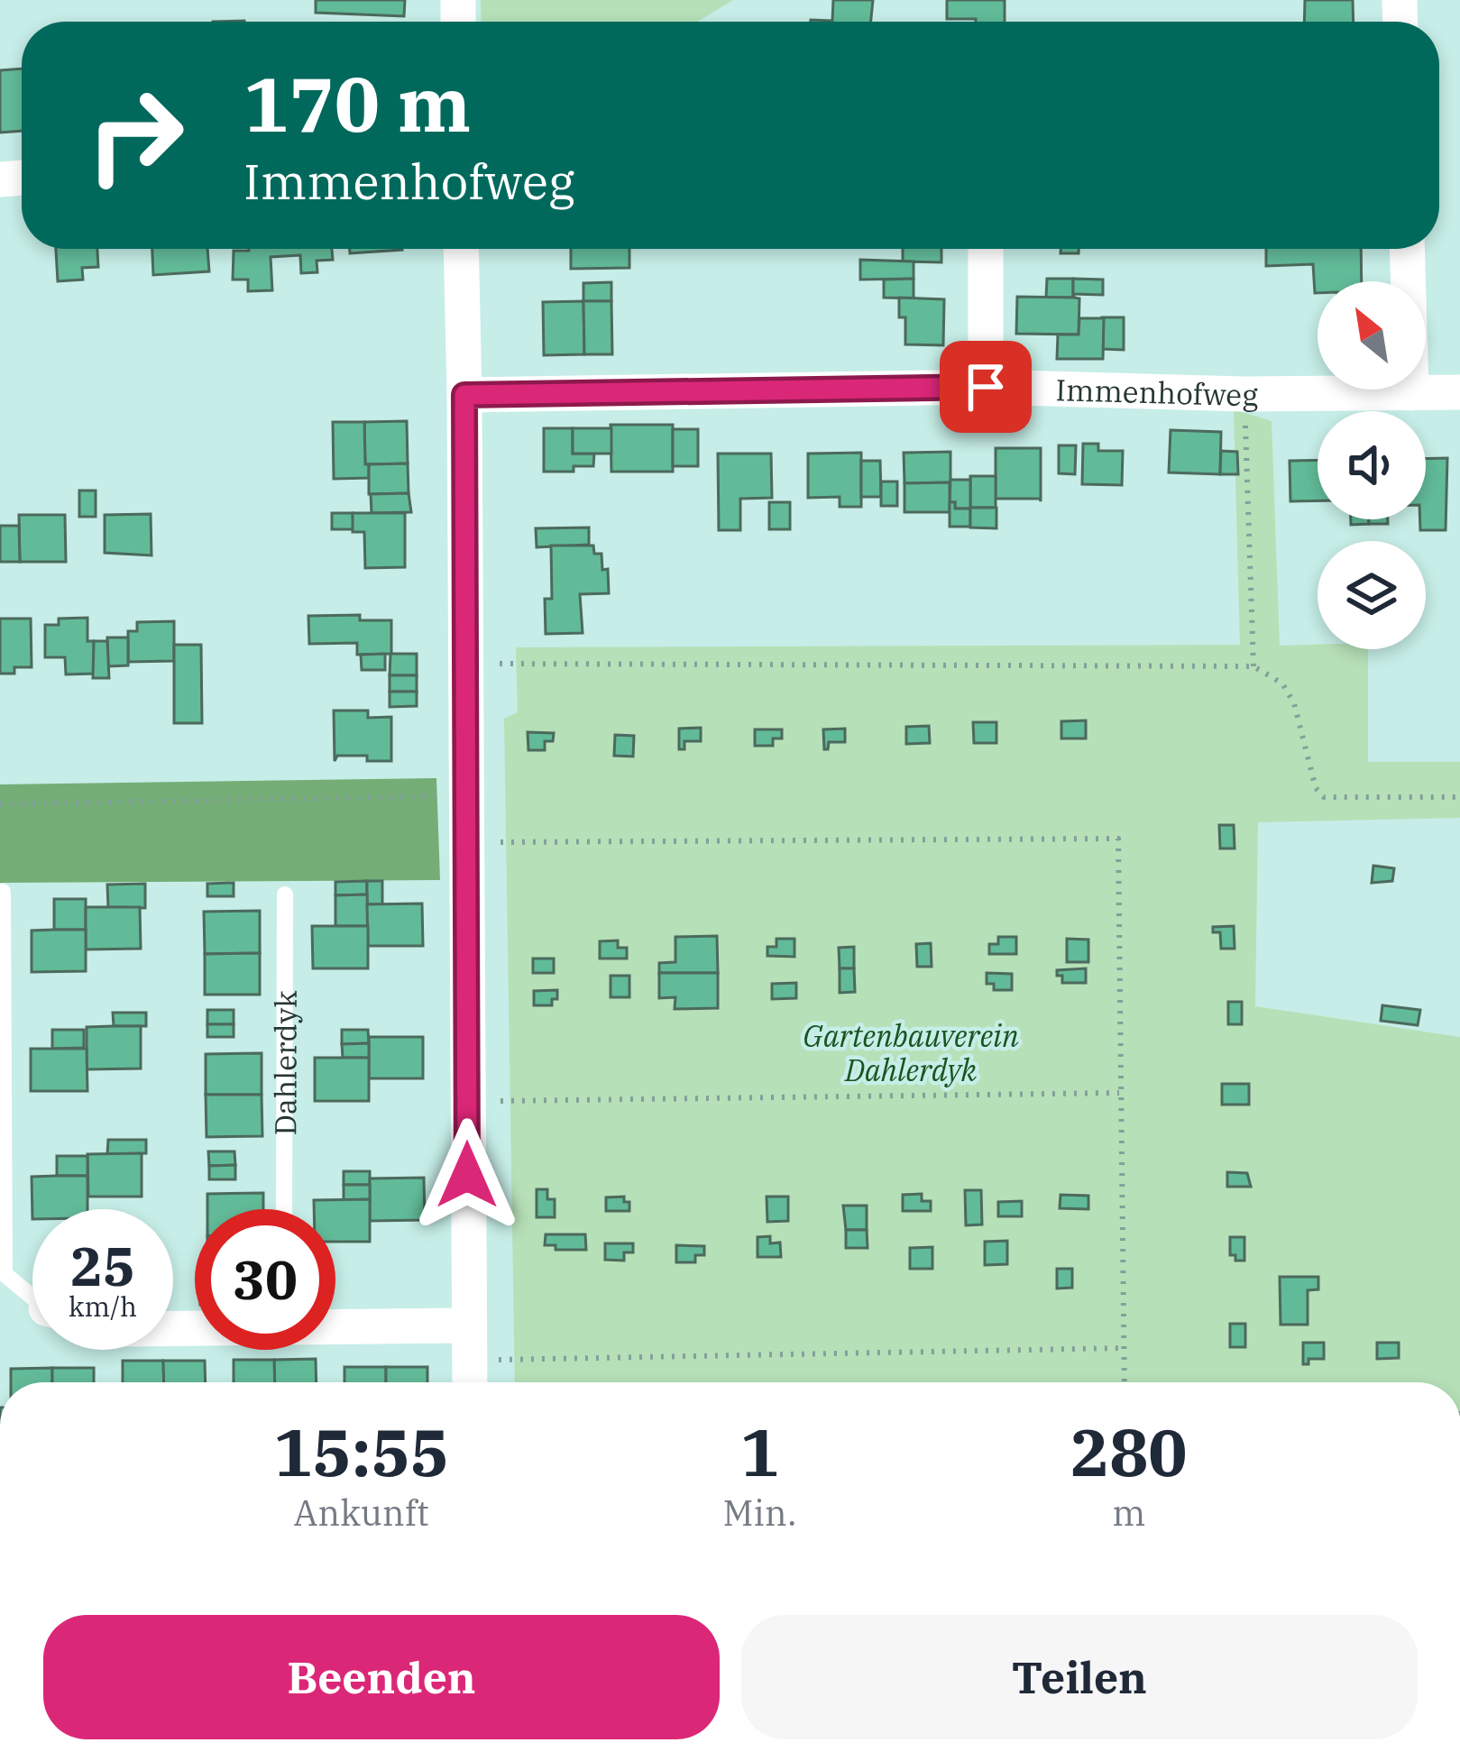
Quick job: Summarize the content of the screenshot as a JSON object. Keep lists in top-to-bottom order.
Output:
{
  "streets": {
    "street": ["Immenhofweg"],
    "lane": ["Dahlerdyk"]
  },
  "parks": ["Gartenbauverein Dahlerdyk"],
  "north": "top left",
  "page": {
    "turn": ["170 m", "Immenhofweg"],
    "speed": "25 km/h",
    "limit": "30",
    "eta": [
      "15:55",
      "Ankunft",
      "1",
      "Min.",
      "280",
      "m"
    ],
    "buttons": ["Beenden", "Teilen"]
  }
}
